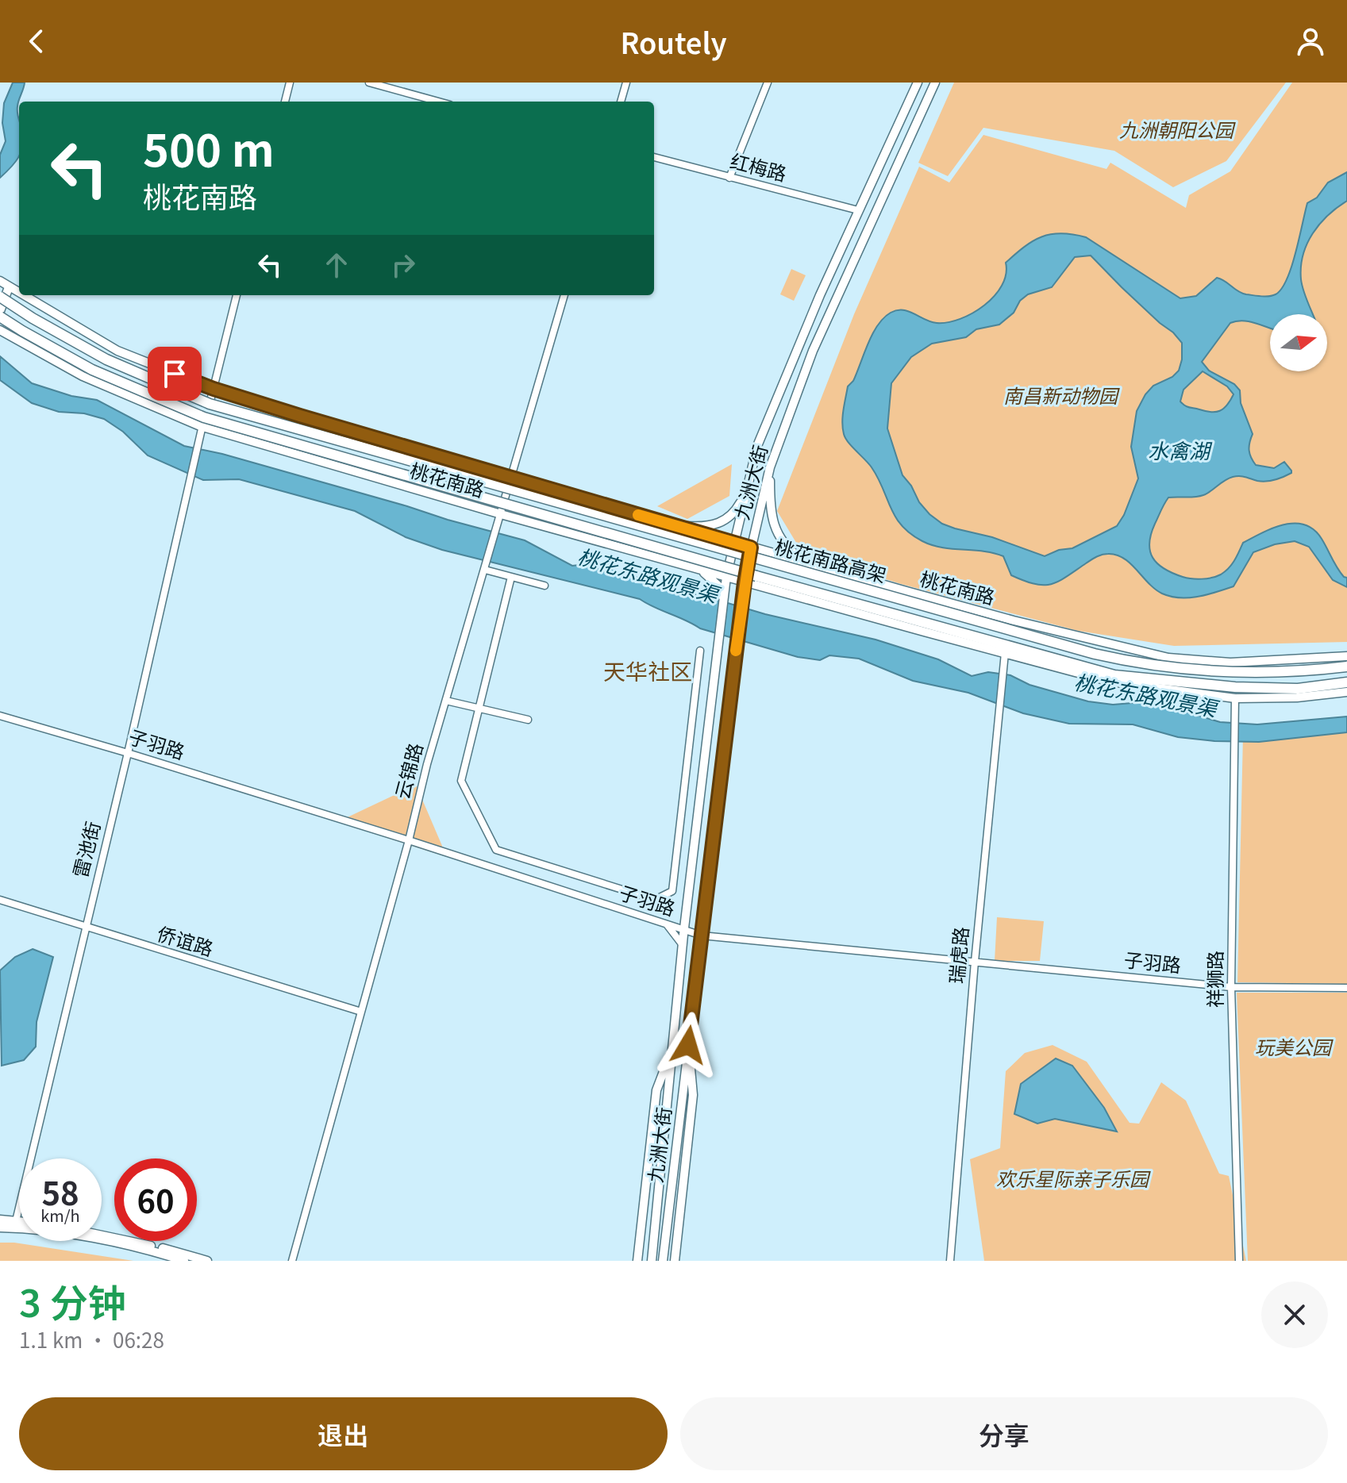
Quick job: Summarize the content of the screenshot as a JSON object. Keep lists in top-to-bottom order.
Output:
{
  "streets": {
    "highway": ["桃花南路高架"],
    "main road": ["桃花南路", "九洲大街"],
    "street": [
      "红梅路",
      "子羽路",
      "云锦路",
      "雷池街",
      "侨谊路",
      "瑞虎路",
      "祥狮路"
    ]
  },
  "crossings": [
    ["红梅路", "九洲大街"],
    ["桃花南路", "九洲大街"],
    ["桃花南路", "桃花南路高架"],
    ["桃花南路", "云锦路"],
    ["桃花南路", "雷池街"],
    ["桃花南路", "瑞虎路"],
    ["桃花南路", "祥狮路"],
    ["九洲大街", "子羽路"],
    ["桃花南路高架", "雷池街"],
    ["子羽路", "云锦路"],
    ["子羽路", "雷池街"],
    ["子羽路", "瑞虎路"],
    ["子羽路", "祥狮路"],
    ["云锦路", "侨谊路"],
    ["雷池街", "侨谊路"]
  ],
  "districts": ["天华社区"],
  "water": ["水禽湖", "桃花东路观景渠"],
  "parks": [
    "九洲朝阳公园",
    "南昌新动物园",
    "玩美公园",
    "欢乐星际亲子乐园"
  ],
  "north": "right",
  "page": {
    "header": "Routely",
    "turn": ["500 m", "桃花南路"],
    "speed": "58 km/h",
    "limit": "60",
    "heading": ["3 分钟", "1.1 km · 06:28"],
    "buttons": ["退出", "分享"]
  }
}
